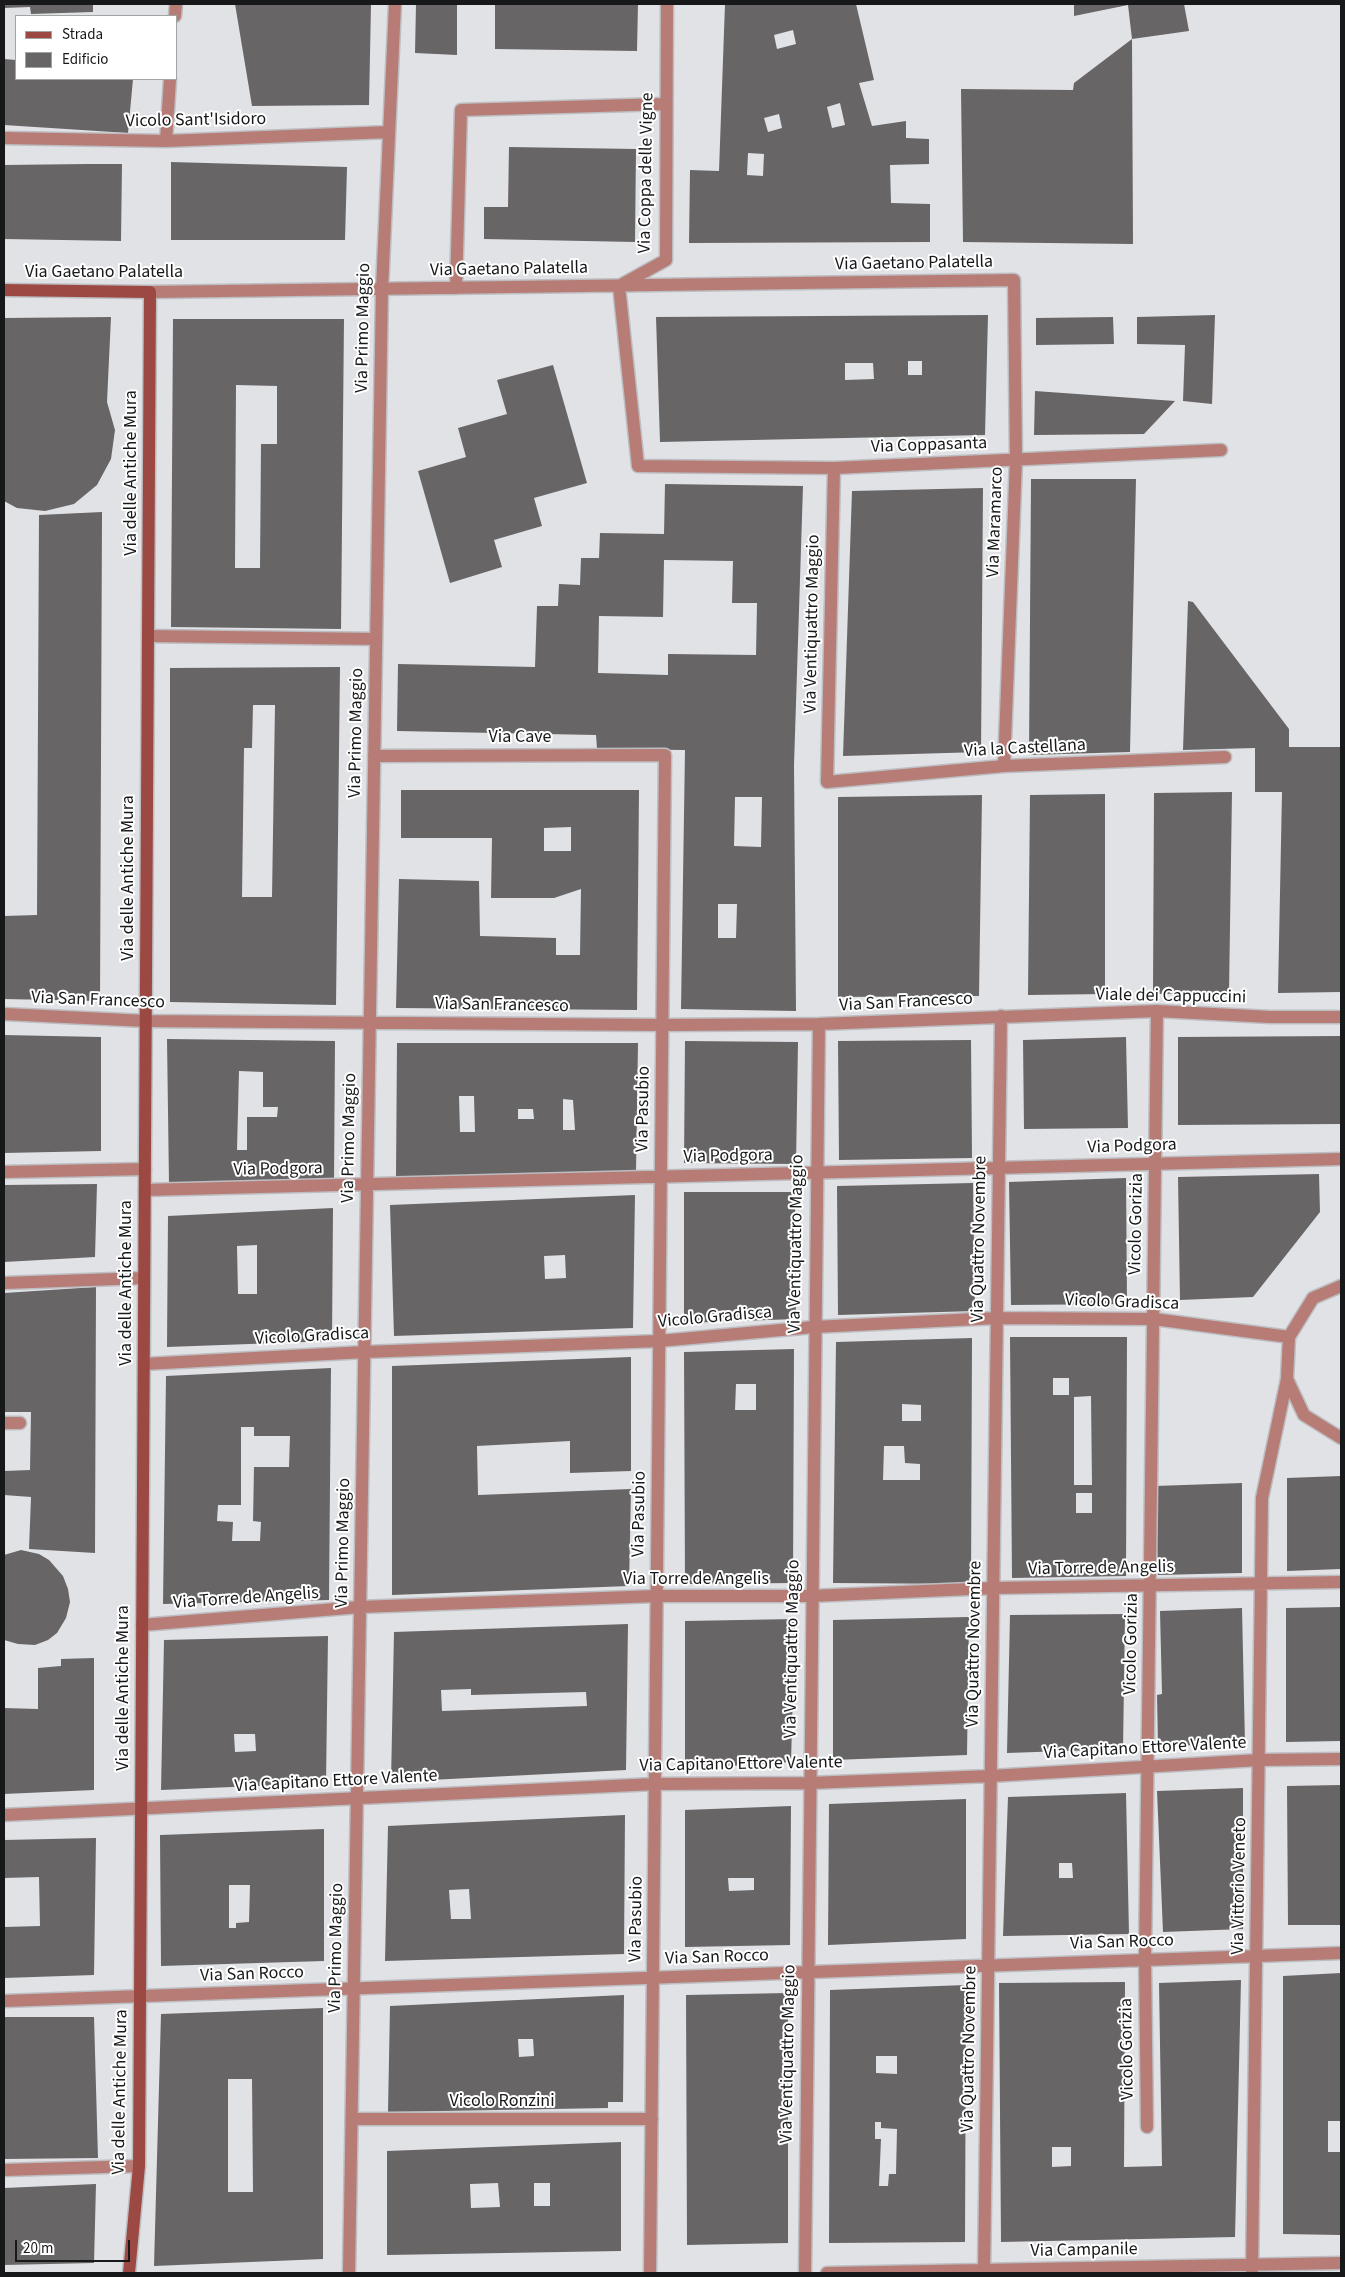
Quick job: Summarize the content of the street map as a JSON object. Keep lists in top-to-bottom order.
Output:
{
  "streets": {
    "main road": ["Via Gaetano Palatella", "Via delle Antiche Mura"],
    "street": [
      "Vicolo Sant'Isidoro",
      "Via Coppa delle Vigne",
      "Via Primo Maggio",
      "Via Coppasanta",
      "Via Maramarco",
      "Via Ventiquattro Maggio",
      "Via Cave",
      "Via la Castellana",
      "Viale dei Cappuccini",
      "Via San Francesco",
      "Via Pasubio",
      "Via Podgora",
      "Vicolo Gorizia",
      "Via Quattro Novembre",
      "Vicolo Gradisca",
      "Via Torre de Angelis",
      "Via Capitano Ettore Valente",
      "Via Vittorio Veneto",
      "Via San Rocco",
      "Vicolo Ronzini",
      "Via Campanile"
    ]
  },
  "crossings": [
    ["Vicolo Sant'Isidoro", "Via Primo Maggio"],
    ["Via Coppa delle Vigne", "Via Gaetano Palatella"],
    ["Via Coppa delle Vigne", "Via Coppasanta"],
    ["Via Gaetano Palatella", "Via Primo Maggio"],
    ["Via Gaetano Palatella", "Via Coppasanta"],
    ["Via Gaetano Palatella", "Via delle Antiche Mura"],
    ["Via Gaetano Palatella", "Via Maramarco"],
    ["Via Primo Maggio", "Via Cave"],
    ["Via Primo Maggio", "Via San Francesco"],
    ["Via Primo Maggio", "Via Podgora"],
    ["Via Primo Maggio", "Vicolo Gradisca"],
    ["Via Primo Maggio", "Via Torre de Angelis"],
    ["Via Primo Maggio", "Via Capitano Ettore Valente"],
    ["Via Primo Maggio", "Via San Rocco"],
    ["Via Primo Maggio", "Vicolo Ronzini"],
    ["Via Coppasanta", "Via Maramarco"],
    ["Via Coppasanta", "Via Ventiquattro Maggio"],
    ["Via delle Antiche Mura", "Via San Francesco"],
    ["Via delle Antiche Mura", "Via Podgora"],
    ["Via delle Antiche Mura", "Vicolo Gradisca"],
    ["Via delle Antiche Mura", "Via Torre de Angelis"],
    ["Via delle Antiche Mura", "Via Capitano Ettore Valente"],
    ["Via delle Antiche Mura", "Via San Rocco"],
    ["Via Maramarco", "Via la Castellana"],
    ["Via Ventiquattro Maggio", "Via la Castellana"],
    ["Via Ventiquattro Maggio", "Via San Francesco"],
    ["Via Ventiquattro Maggio", "Via Podgora"],
    ["Via Ventiquattro Maggio", "Vicolo Gradisca"],
    ["Via Ventiquattro Maggio", "Via Torre de Angelis"],
    ["Via Ventiquattro Maggio", "Via Capitano Ettore Valente"],
    ["Via Ventiquattro Maggio", "Via San Rocco"],
    ["Via Cave", "Via Pasubio"],
    ["Viale dei Cappuccini", "Via San Francesco"],
    ["Viale dei Cappuccini", "Vicolo Gorizia"],
    ["Viale dei Cappuccini", "Via Quattro Novembre"],
    ["Via San Francesco", "Via Pasubio"],
    ["Via San Francesco", "Via Quattro Novembre"],
    ["Via Pasubio", "Via Podgora"],
    ["Via Pasubio", "Vicolo Gradisca"],
    ["Via Pasubio", "Via Torre de Angelis"],
    ["Via Pasubio", "Via Capitano Ettore Valente"],
    ["Via Pasubio", "Via San Rocco"],
    ["Via Pasubio", "Vicolo Ronzini"],
    ["Via Podgora", "Vicolo Gorizia"],
    ["Via Podgora", "Via Quattro Novembre"],
    ["Vicolo Gorizia", "Vicolo Gradisca"],
    ["Vicolo Gorizia", "Via Torre de Angelis"],
    ["Vicolo Gorizia", "Via Capitano Ettore Valente"],
    ["Vicolo Gorizia", "Via San Rocco"],
    ["Via Quattro Novembre", "Vicolo Gradisca"],
    ["Via Quattro Novembre", "Via Torre de Angelis"],
    ["Via Quattro Novembre", "Via Capitano Ettore Valente"],
    ["Via Quattro Novembre", "Via San Rocco"],
    ["Via Quattro Novembre", "Via Campanile"],
    ["Vicolo Gradisca", "Via Vittorio Veneto"],
    ["Via Torre de Angelis", "Via Vittorio Veneto"],
    ["Via Capitano Ettore Valente", "Via Vittorio Veneto"],
    ["Via Vittorio Veneto", "Via San Rocco"],
    ["Via Vittorio Veneto", "Via Campanile"]
  ],
  "legend": ["Strada", "Edificio"],
  "scale_bar": "20 m"
}
